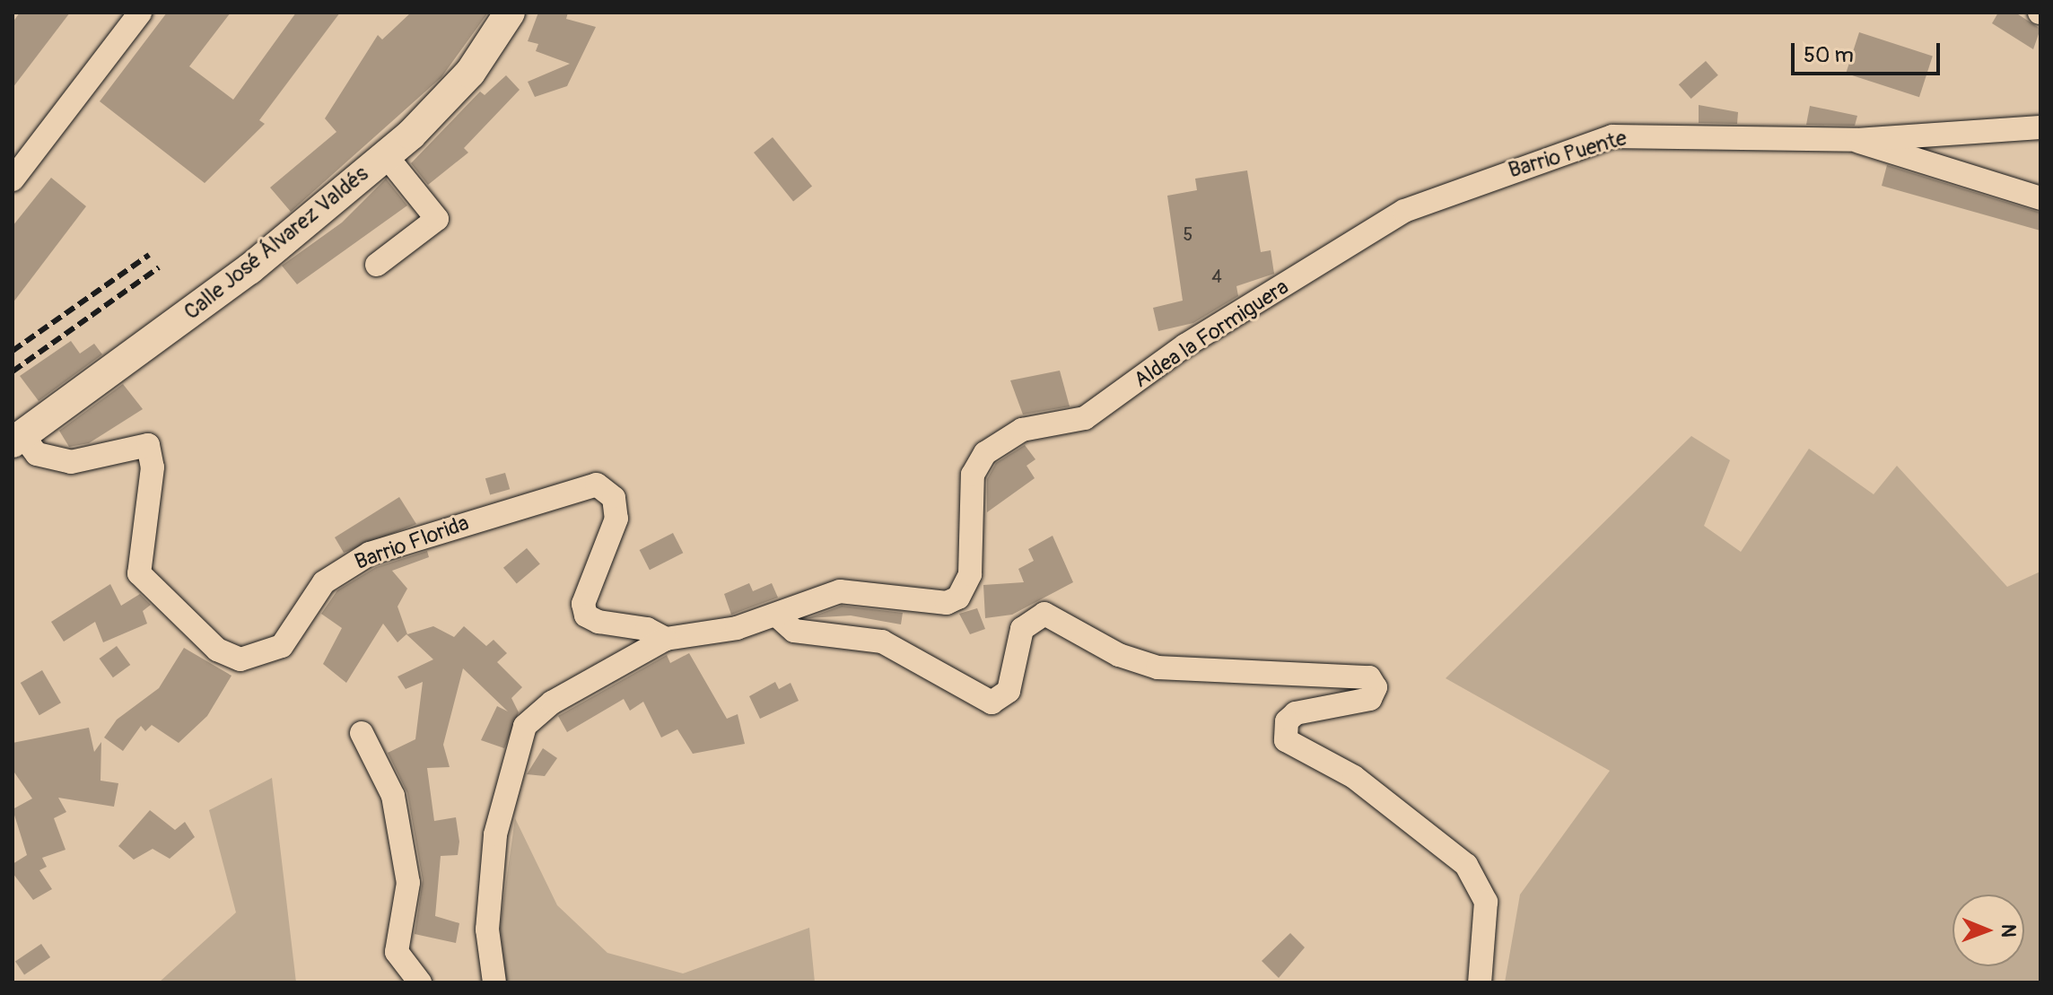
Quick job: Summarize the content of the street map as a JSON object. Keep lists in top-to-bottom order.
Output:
{
  "streets": {
    "street": [
      "Barrio Puente",
      "Calle José Álvarez Valdés",
      "Aldea la Formiguera",
      "Barrio Florida"
    ]
  },
  "crossings": [
    ["Barrio Puente", "Aldea la Formiguera"],
    ["Calle José Álvarez Valdés", "Barrio Florida"],
    ["Aldea la Formiguera", "Barrio Florida"]
  ],
  "house_numbers": ["5", "4"],
  "scale_bar": "50 m",
  "north": "right"
}
